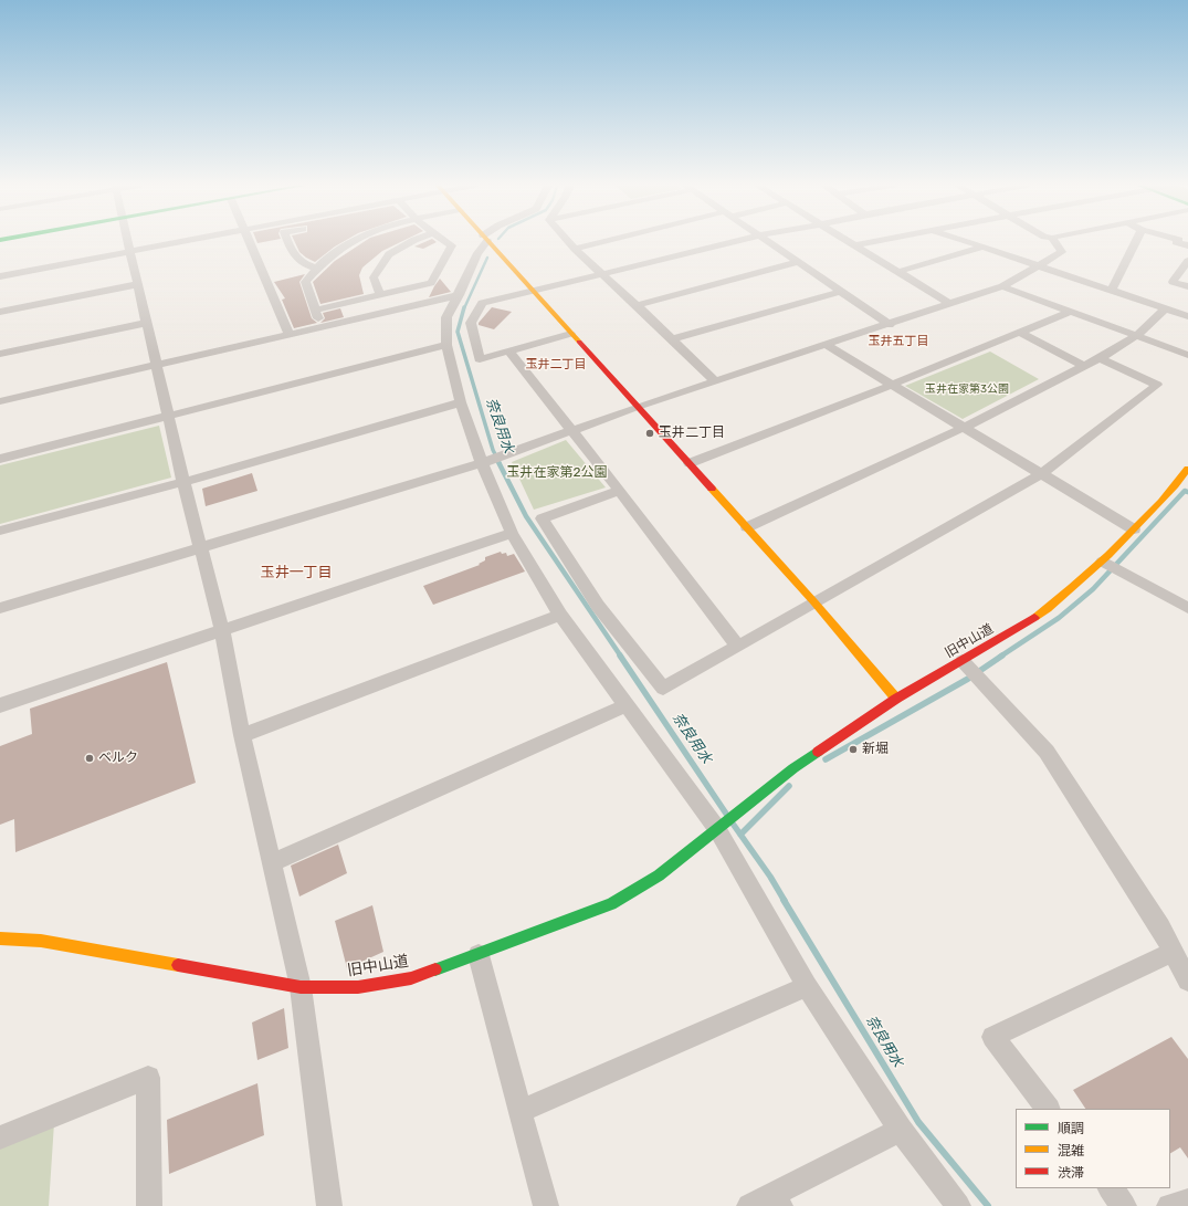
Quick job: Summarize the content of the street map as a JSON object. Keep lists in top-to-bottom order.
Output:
{
  "streets": {
    "street": ["旧中山道"]
  },
  "districts": ["玉井五丁目", "玉井二丁目", "玉井一丁目"],
  "water": ["奈良用水"],
  "parks": ["玉井在家第3公園", "玉井在家第2公園"],
  "places": ["玉井二丁目", "新堀", "ベルク"],
  "legend": ["順調", "混雑", "渋滞"]
}
